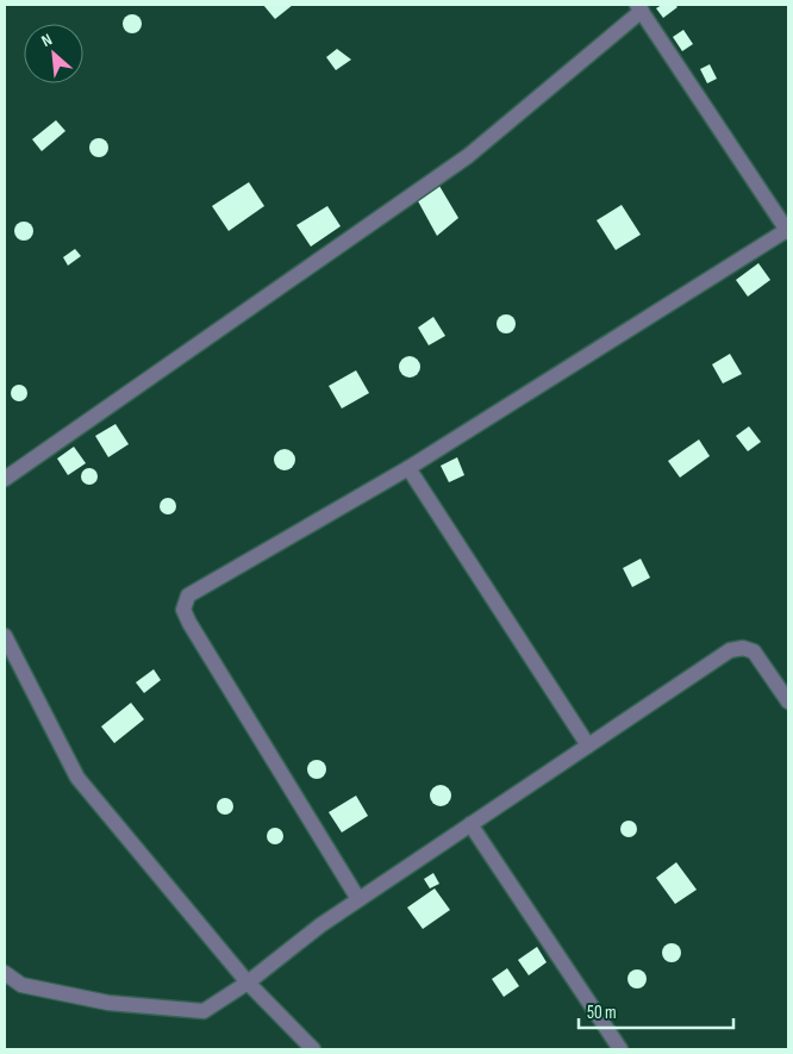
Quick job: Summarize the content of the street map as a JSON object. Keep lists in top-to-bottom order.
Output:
{
  "scale_bar": "50 m",
  "north": "top left"
}
